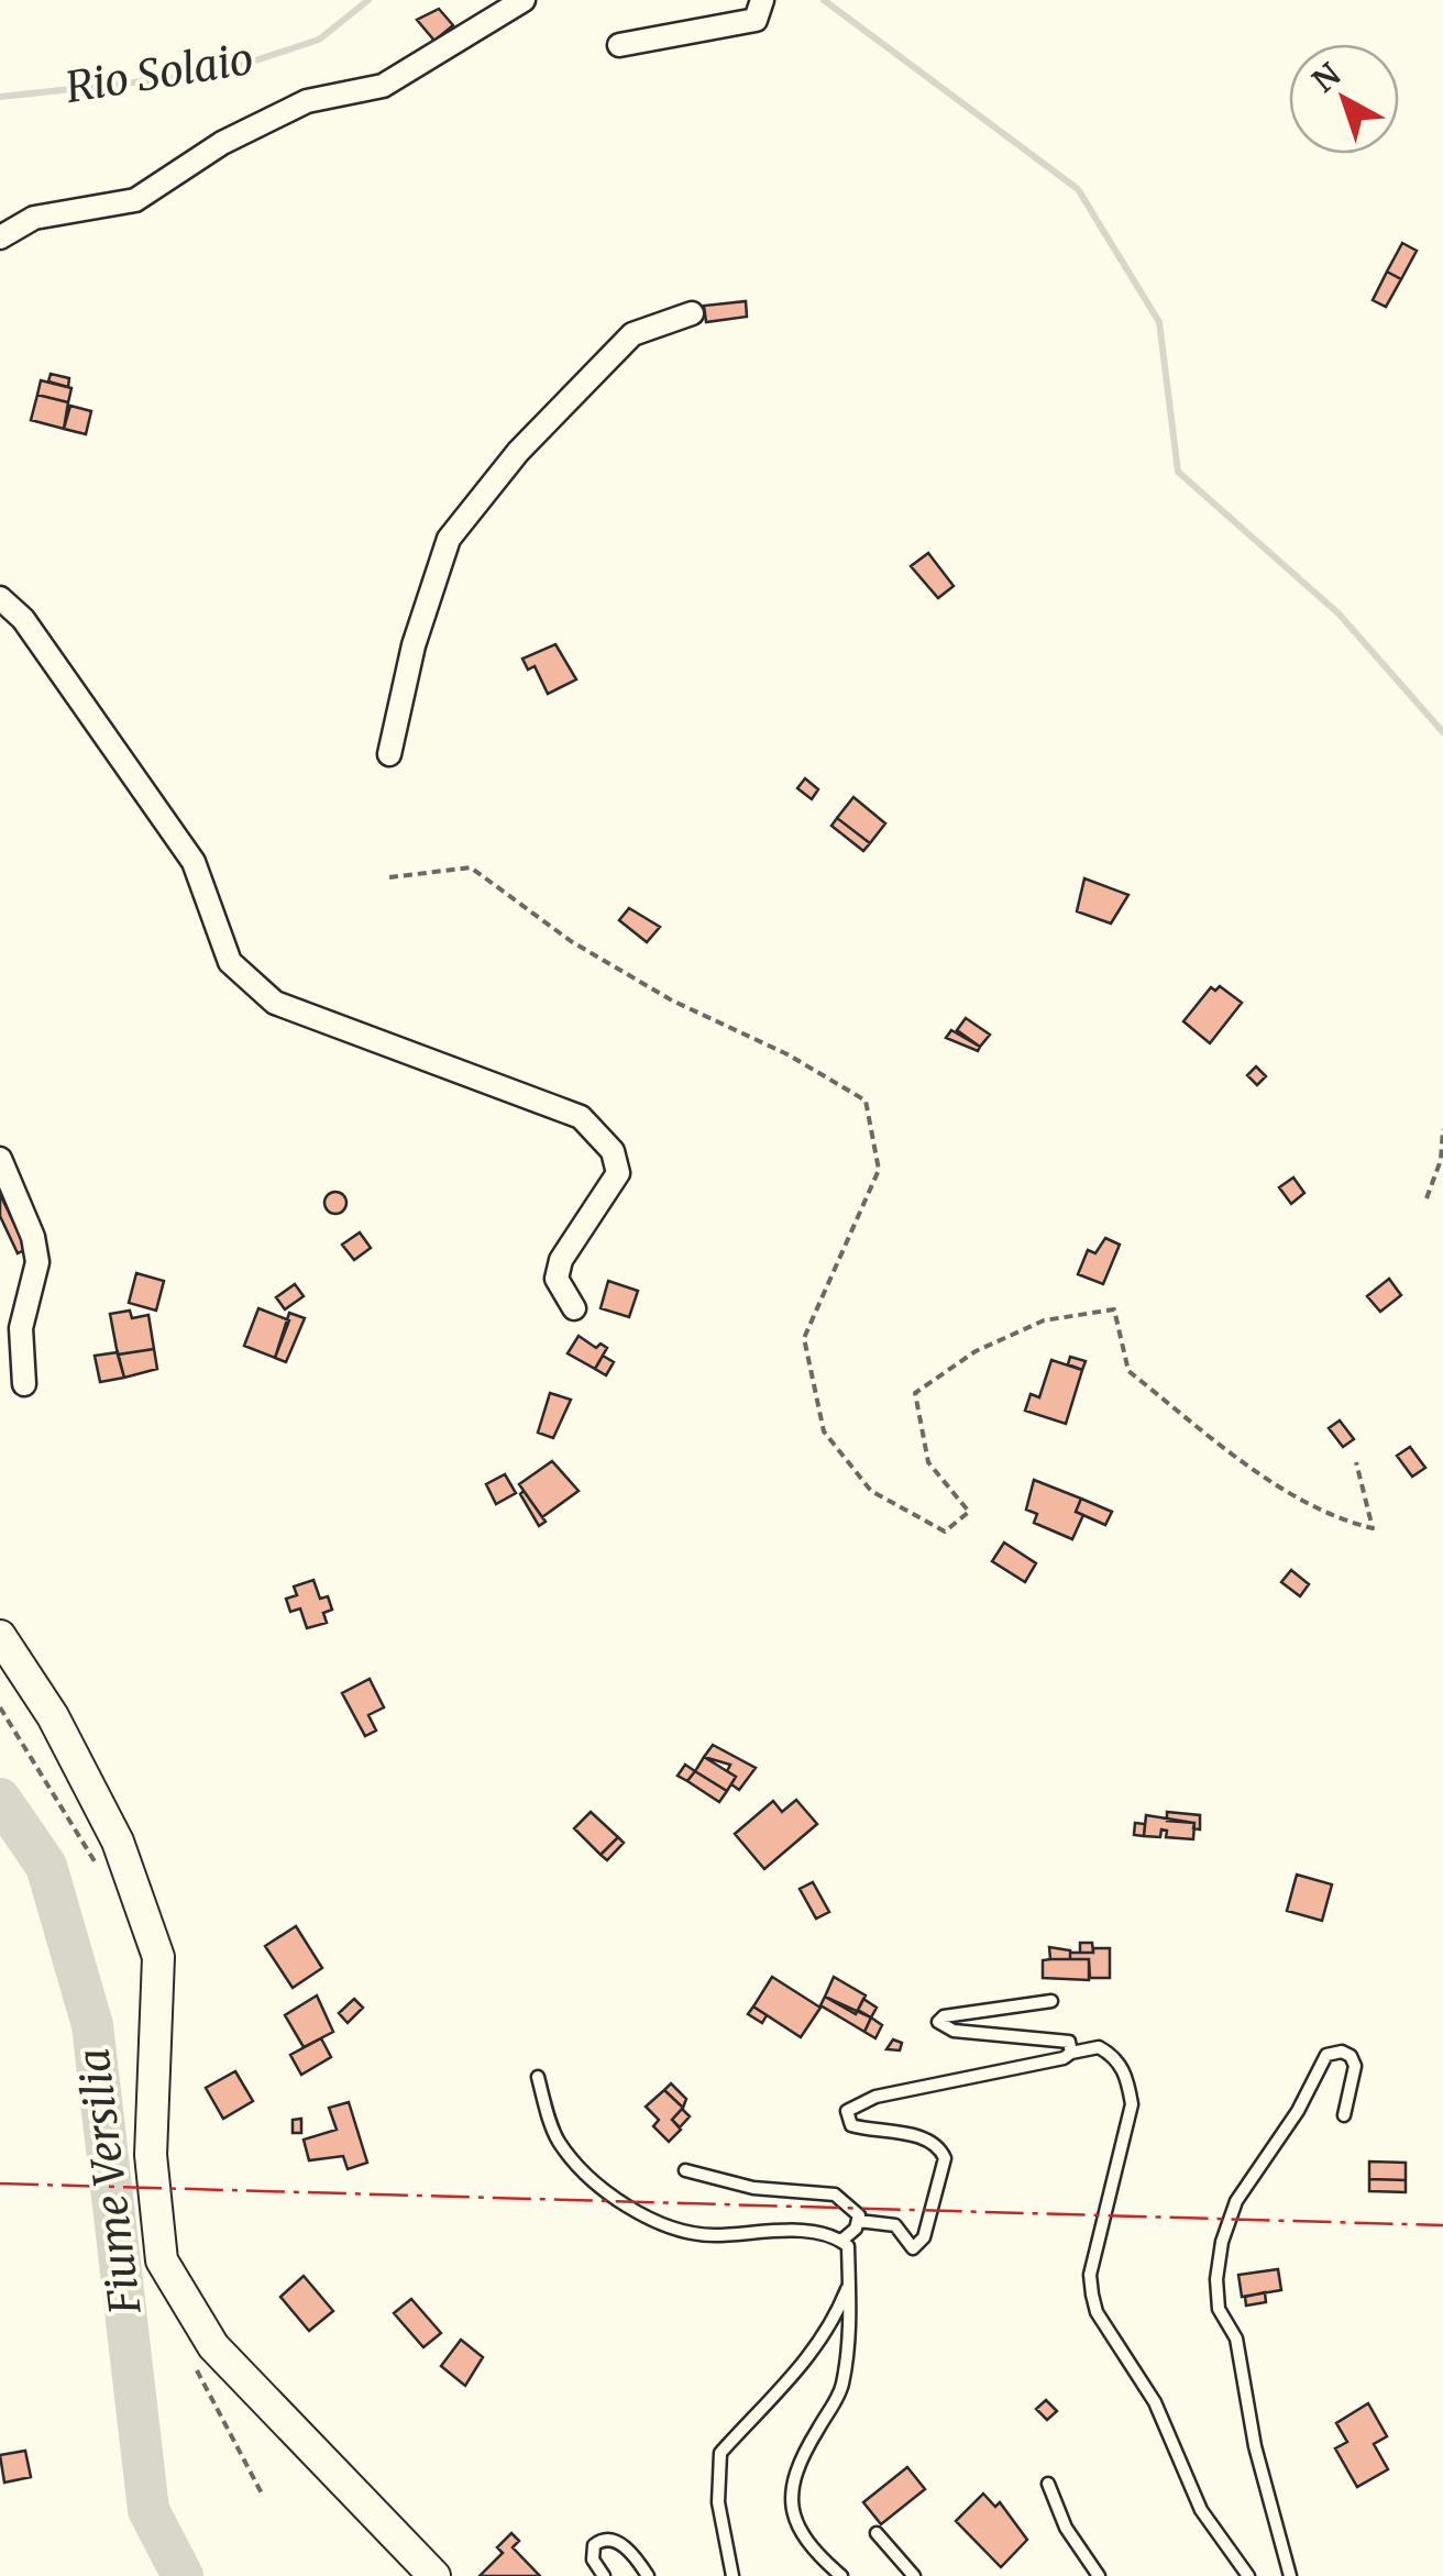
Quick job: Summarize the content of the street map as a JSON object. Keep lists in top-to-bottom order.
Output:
{
  "water": ["Rio Solaio", "Fiume Versilia"],
  "north": "top left"
}
